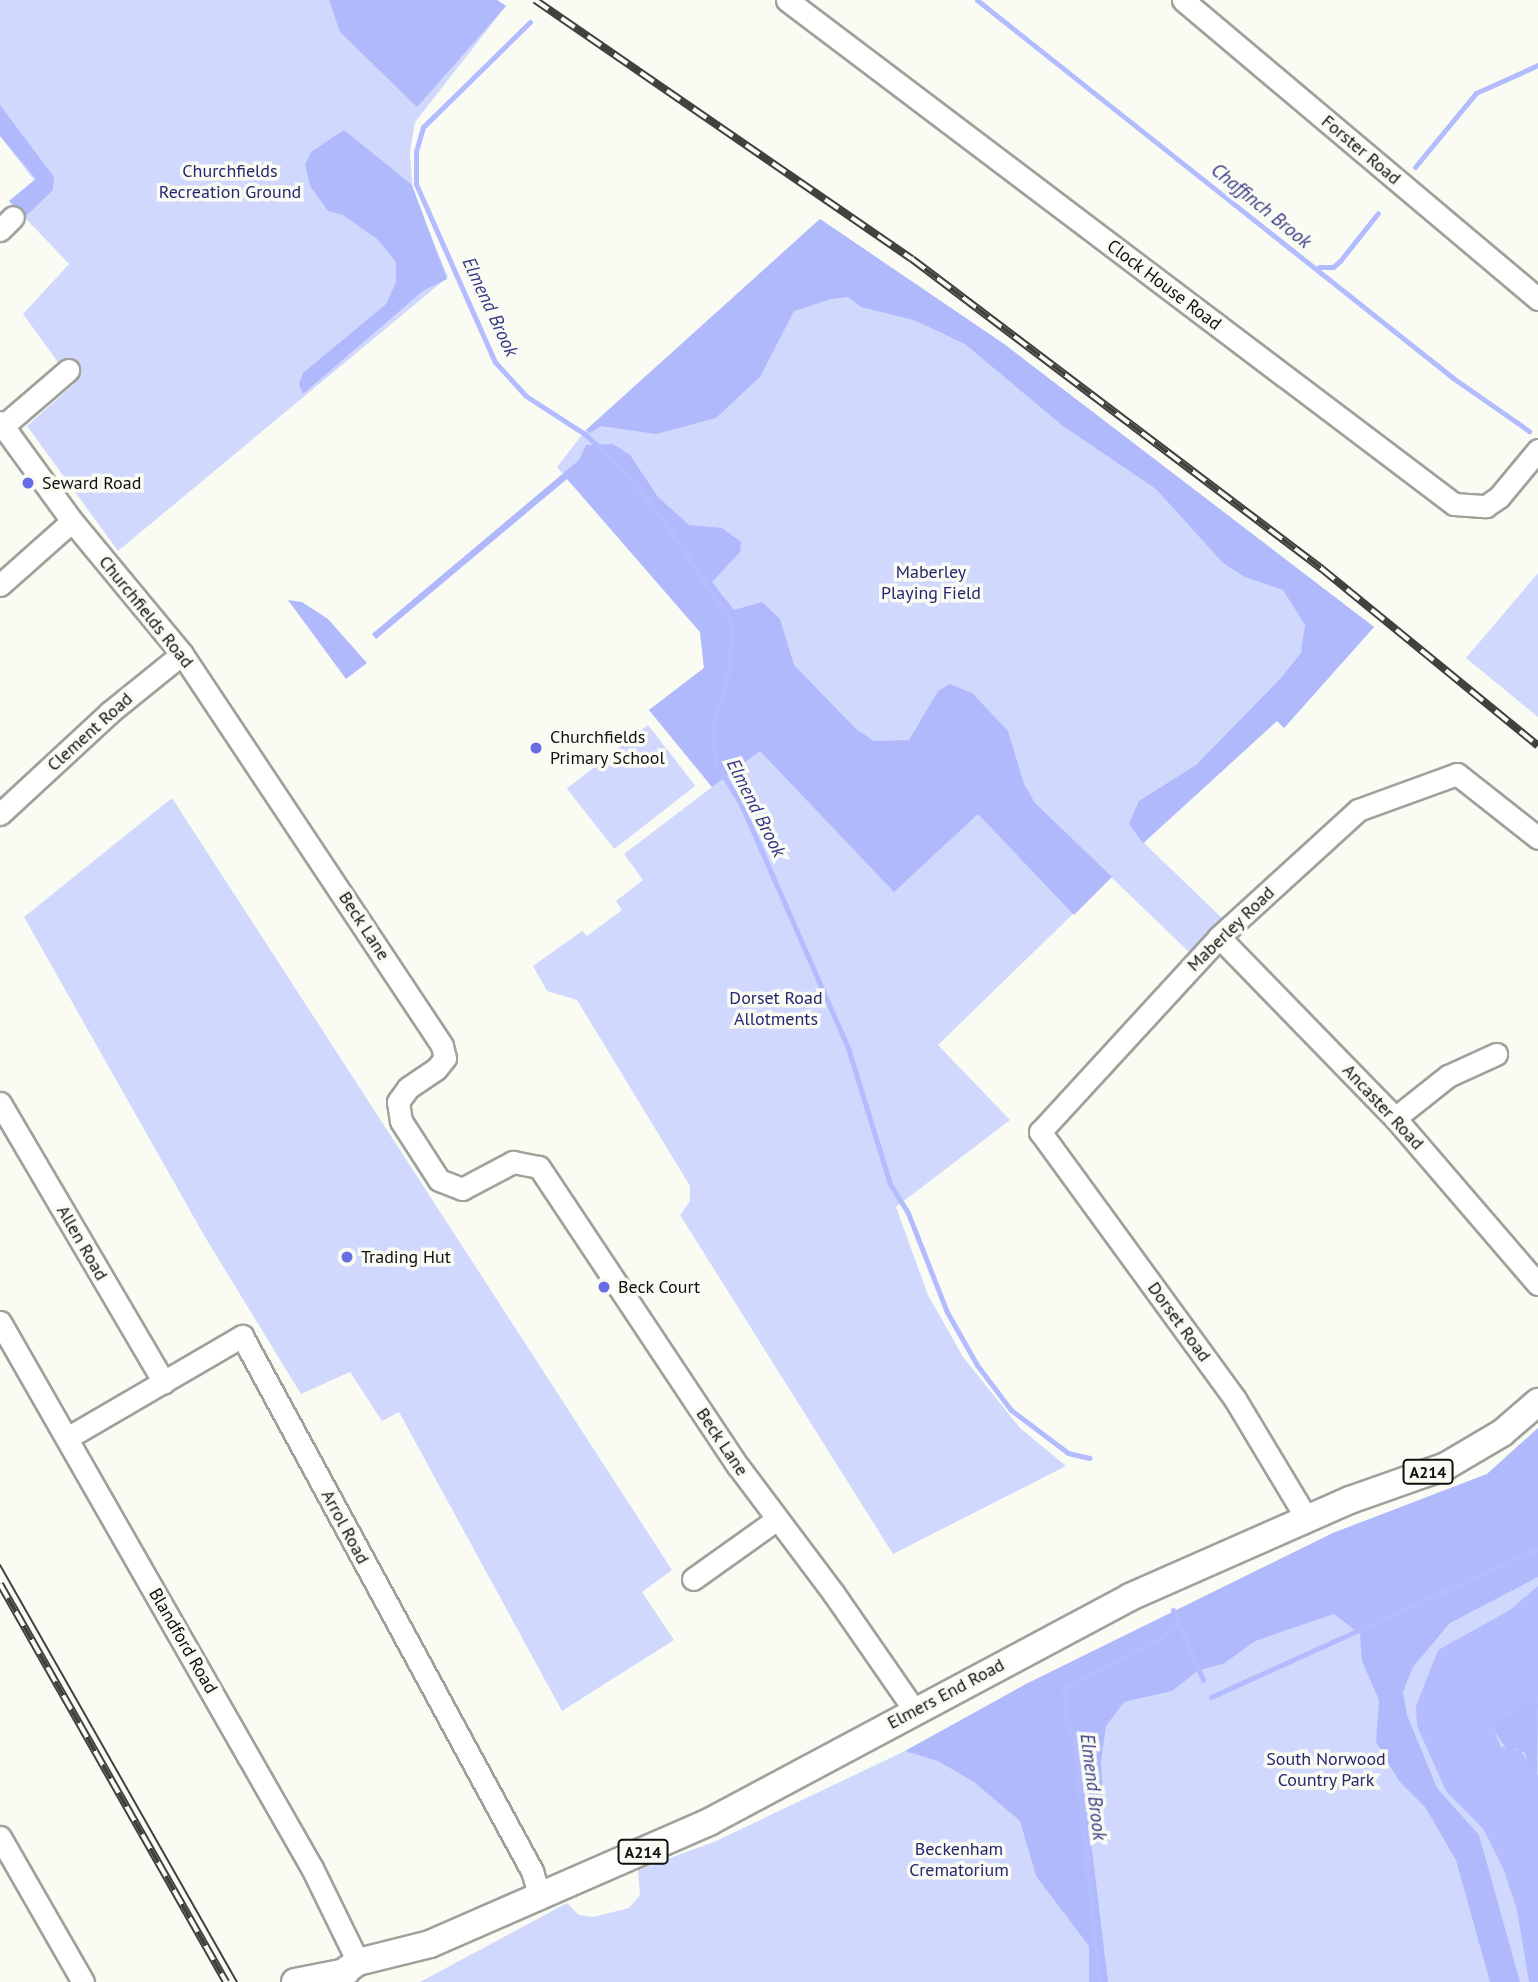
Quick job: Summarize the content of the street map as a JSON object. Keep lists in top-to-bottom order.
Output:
{
  "streets": {
    "main road": ["A214", "Elmers End Road"],
    "street": [
      "Forster Road",
      "Clock House Road",
      "Churchfields Road",
      "Clement Road",
      "Beck Lane",
      "Maberley Road",
      "Ancaster Road",
      "Allen Road",
      "Dorset Road",
      "Arrol Road",
      "Blandford Road"
    ]
  },
  "crossings": [
    ["Churchfields Road", "Clement Road"],
    ["Churchfields Road", "Beck Lane"],
    ["Beck Lane", "Elmers End Road"],
    ["Maberley Road", "Ancaster Road"],
    ["Maberley Road", "Dorset Road"],
    ["Allen Road", "Arrol Road"],
    ["Dorset Road", "Elmers End Road"],
    ["Arrol Road", "Blandford Road"],
    ["Arrol Road", "Elmers End Road"],
    ["Blandford Road", "Elmers End Road"]
  ],
  "water": ["Chaffinch Brook", "Elmend Brook"],
  "parks": [
    "Churchfields Recreation Ground",
    "Maberley Playing Field",
    "Dorset Road Allotments",
    "South Norwood Country Park",
    "Beckenham Crematorium"
  ],
  "places": [
    "Seward Road",
    "Churchfields Primary School",
    "Trading Hut",
    "Beck Court"
  ]
}
